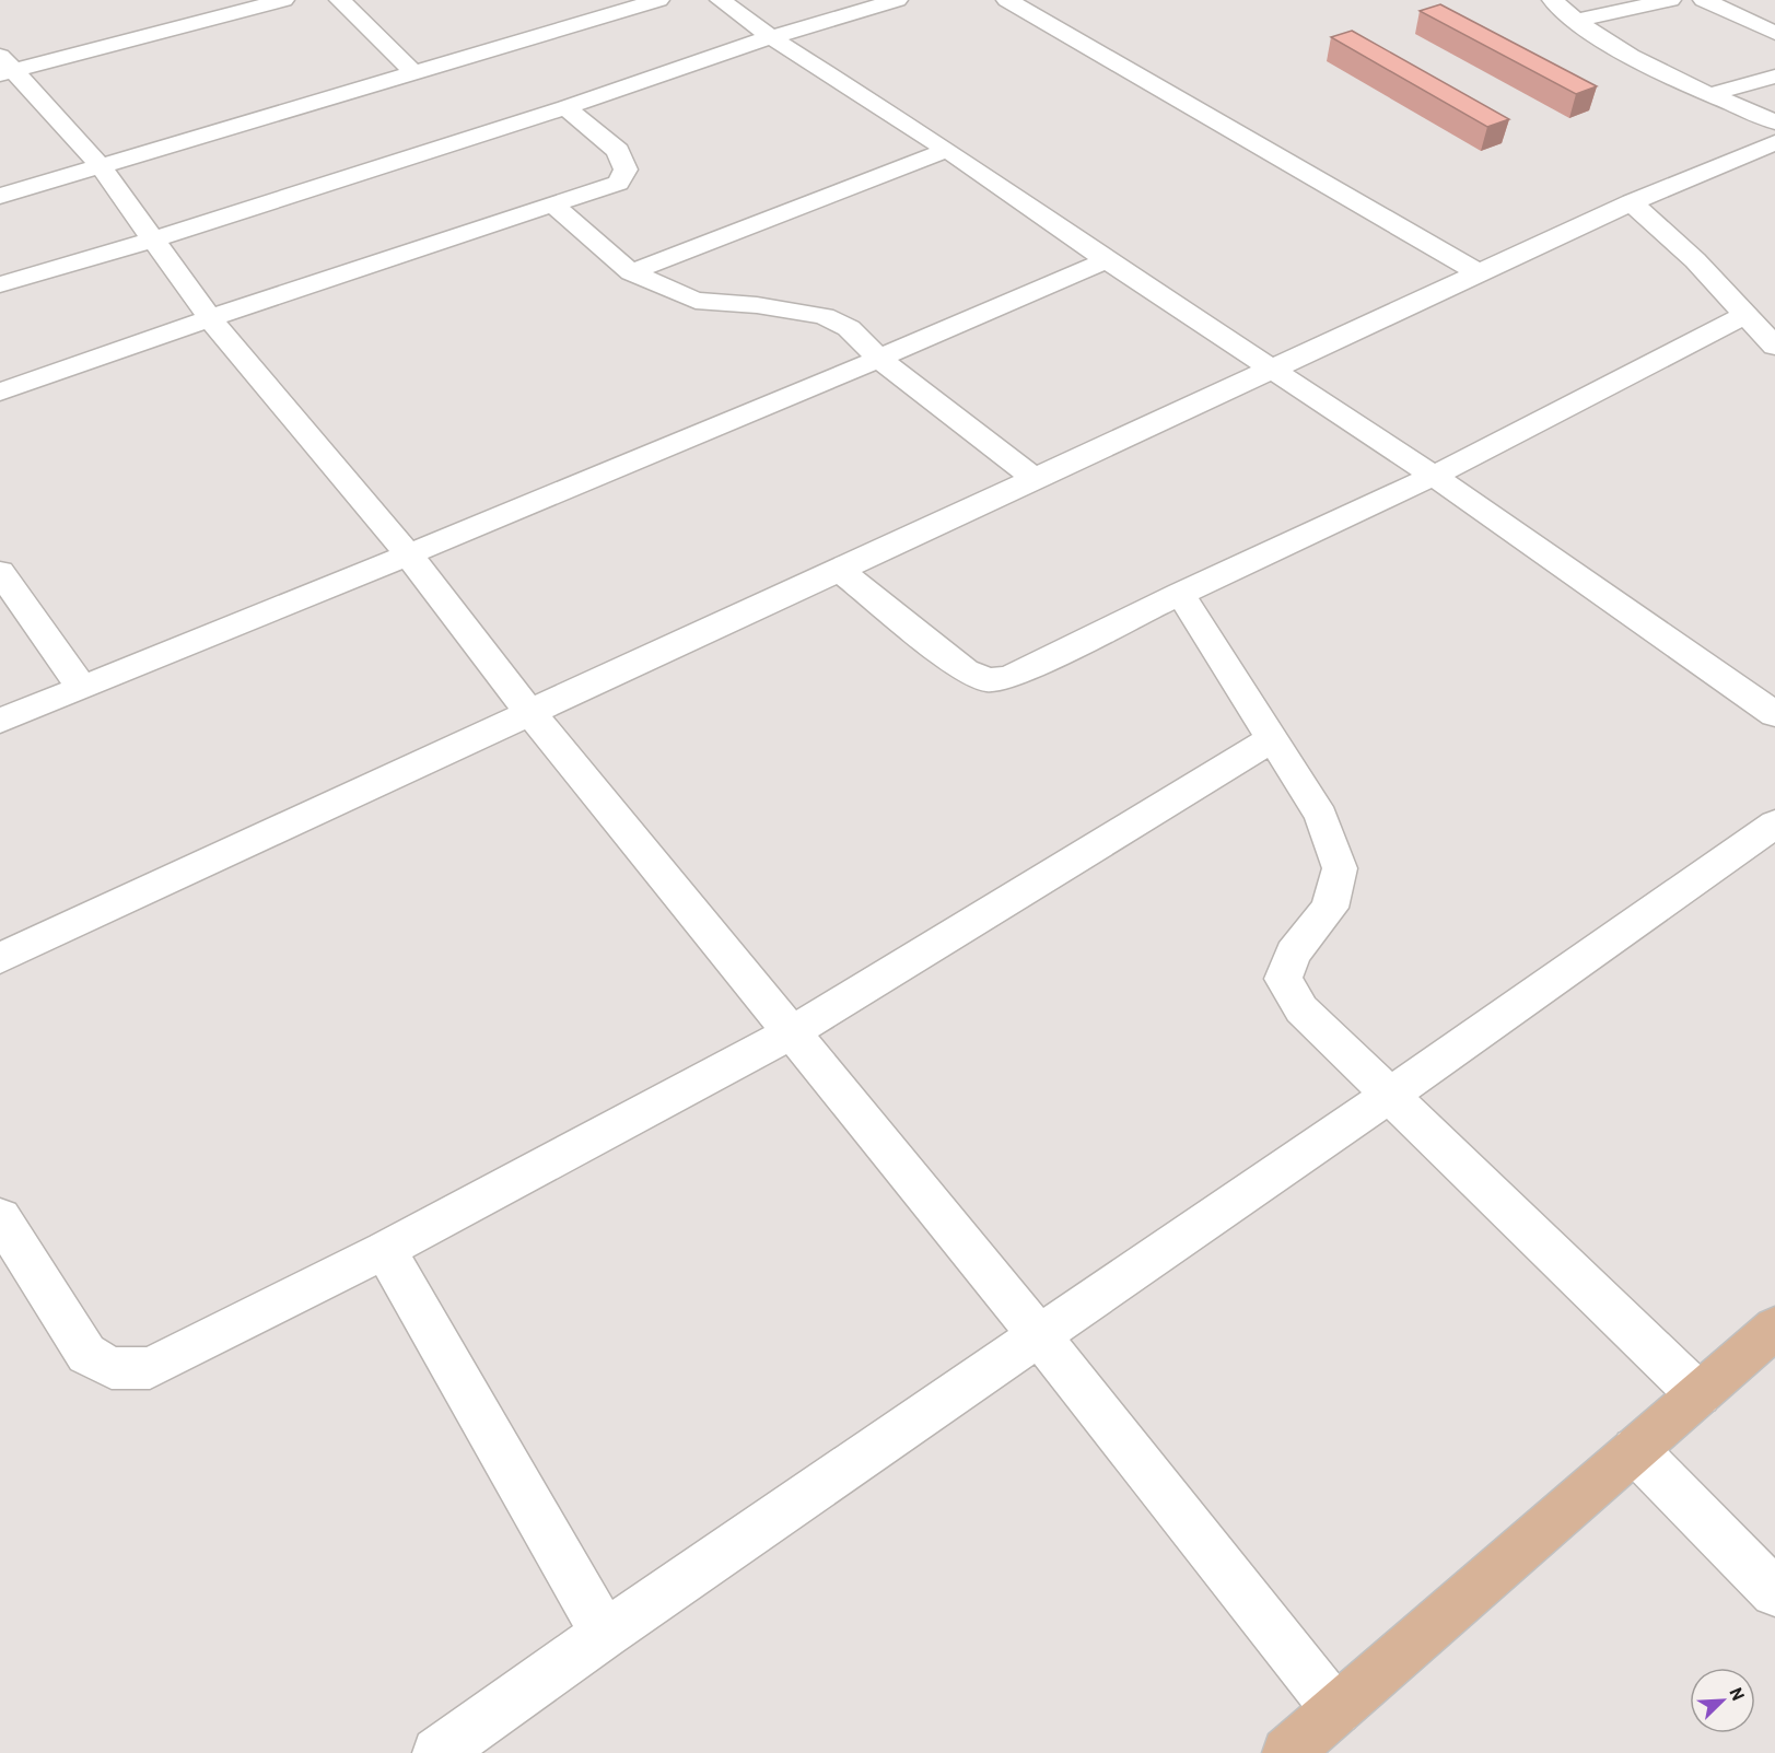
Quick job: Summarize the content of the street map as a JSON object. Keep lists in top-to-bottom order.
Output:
{
  "north": "top right"
}
